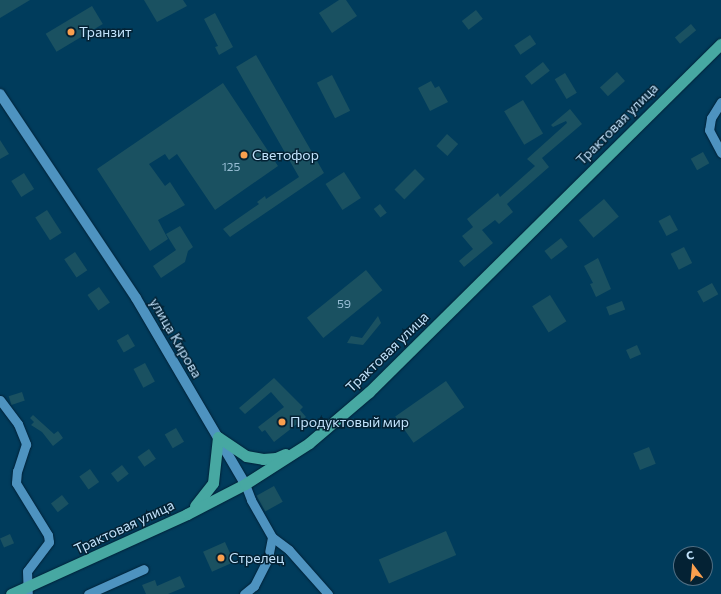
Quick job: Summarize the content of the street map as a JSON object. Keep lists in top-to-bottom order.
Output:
{
  "streets": {
    "highway": ["Трактовая улица"],
    "street": ["улица Кирова"]
  },
  "crossings": [
    ["Трактовая улица", "улица Кирова"]
  ],
  "places": [
    "Транзит",
    "Светофор",
    "Продуктовый мир",
    "Стрелец"
  ],
  "house_numbers": ["125", "59"],
  "north": "top"
}
